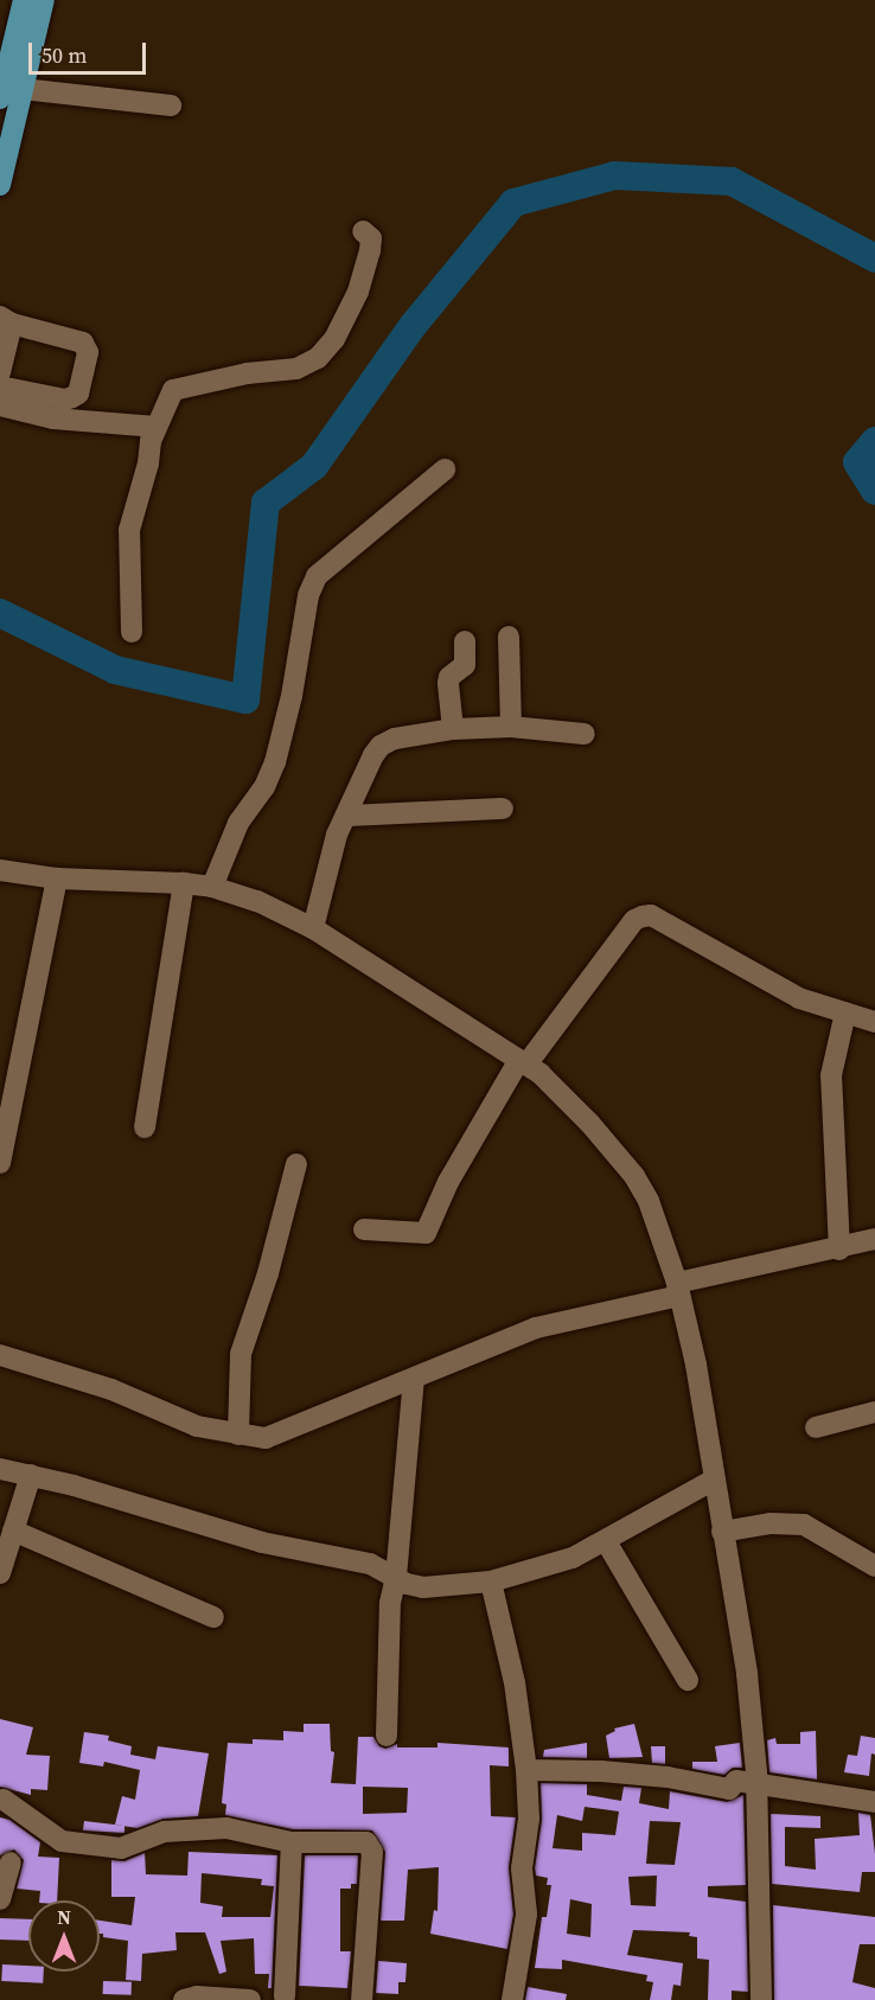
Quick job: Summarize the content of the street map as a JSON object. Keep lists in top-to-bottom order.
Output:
{
  "scale_bar": "50 m",
  "north": "top"
}
